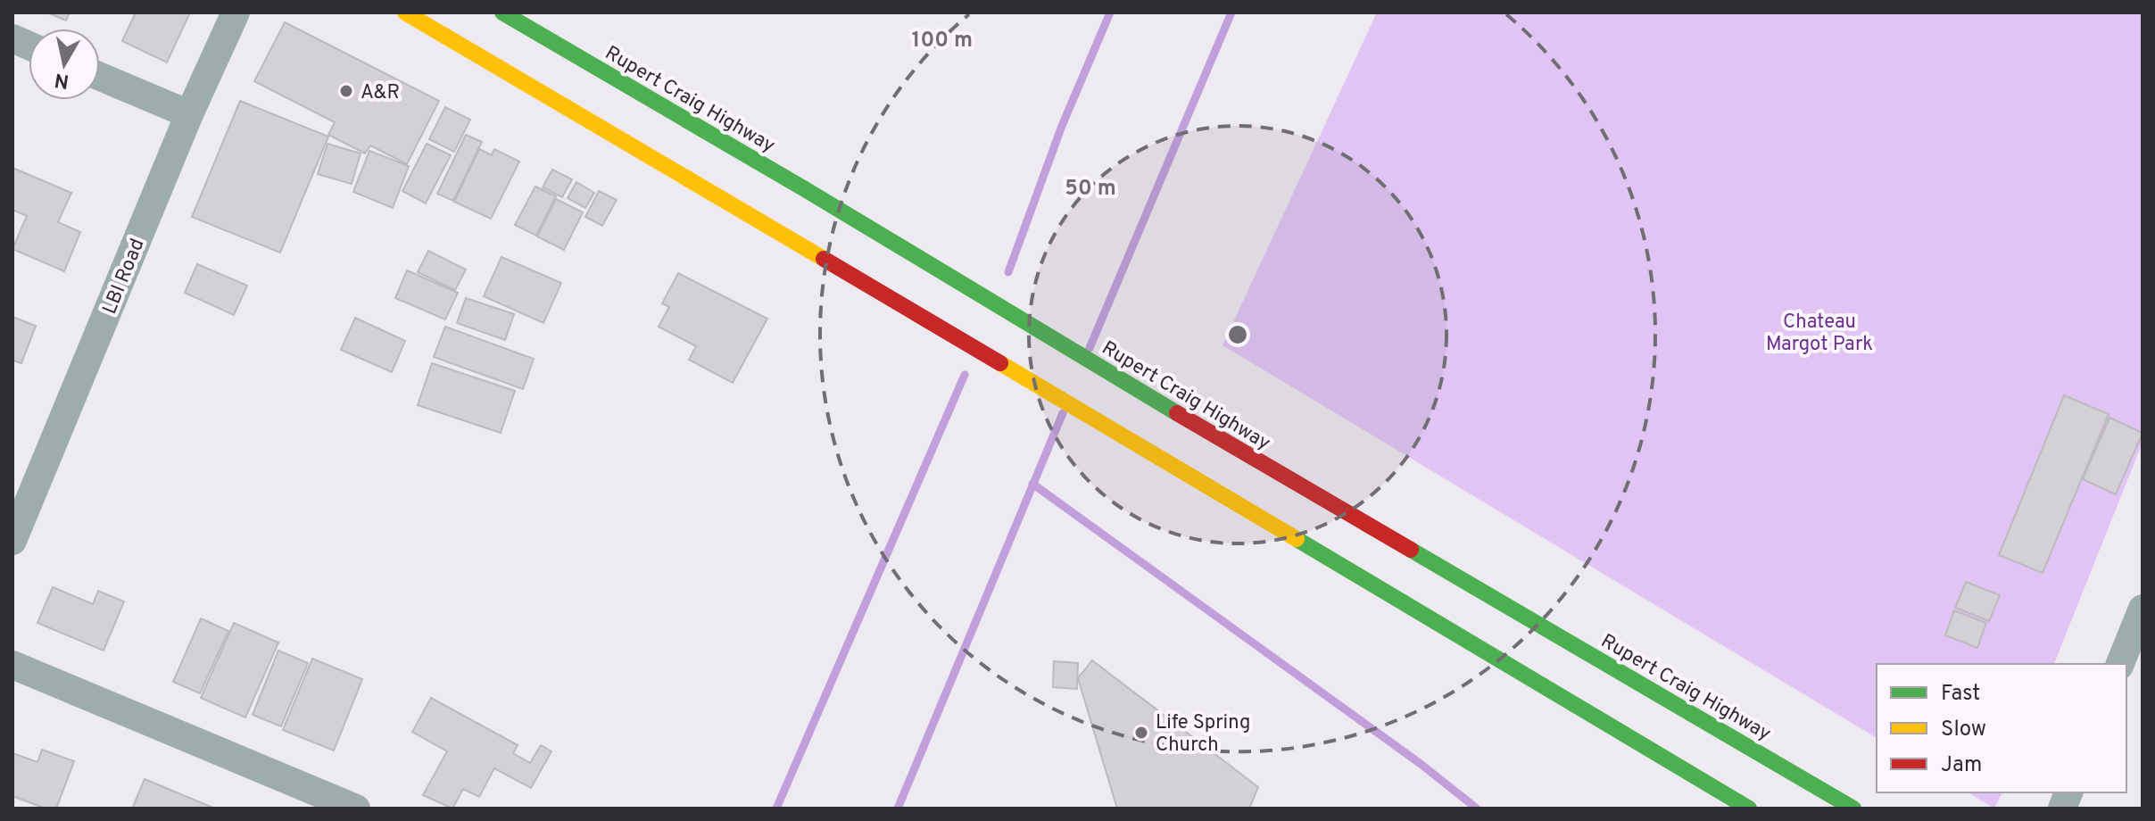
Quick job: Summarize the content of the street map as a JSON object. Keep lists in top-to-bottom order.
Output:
{
  "streets": {
    "main road": ["Rupert Craig Highway"],
    "street": ["LBI Road"]
  },
  "parks": ["Chateau Margot Park"],
  "places": ["A&R", "Life Spring Church"],
  "legend": ["Fast", "Slow", "Jam"],
  "north": "bottom",
  "rings": ["100 m", "50 m"]
}
